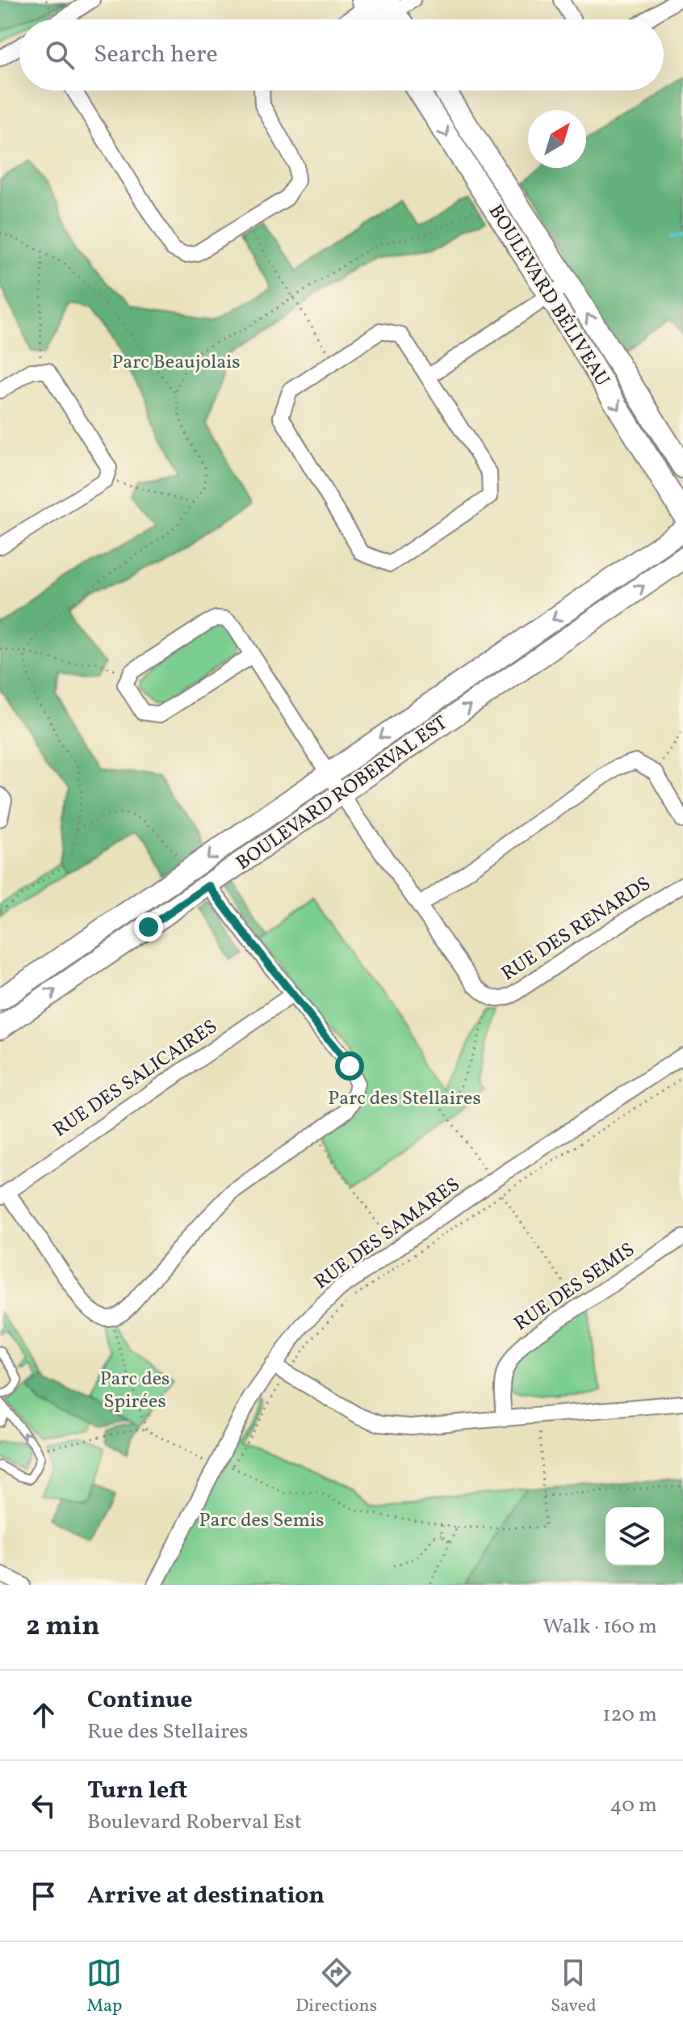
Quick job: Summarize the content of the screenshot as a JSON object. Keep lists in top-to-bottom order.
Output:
{
  "streets": {
    "street": [
      "BOULEVARD BÉLIVEAU",
      "BOULEVARD ROBERVAL EST",
      "RUE DES RENARDS",
      "RUE DES SALICAIRES",
      "RUE DES SAMARES",
      "RUE DES SEMIS"
    ]
  },
  "crossings": [
    ["BOULEVARD ROBERVAL EST", "RUE DES RENARDS"]
  ],
  "parks": [
    "Parc Beaujolais",
    "Parc des Stellaires",
    "Parc des Spirées",
    "Parc des Semis"
  ],
  "north": "top right",
  "page": {
    "search": "Search here",
    "heading": ["2 min", "Walk · 160 m"],
    "list": [
      ["Continue", "Rue des Stellaires", "120 m"],
      ["Turn left", "Boulevard Roberval Est", "40 m"],
      "Arrive at destination"
    ],
    "nav": ["Map", "Directions", "Saved"]
  }
}
